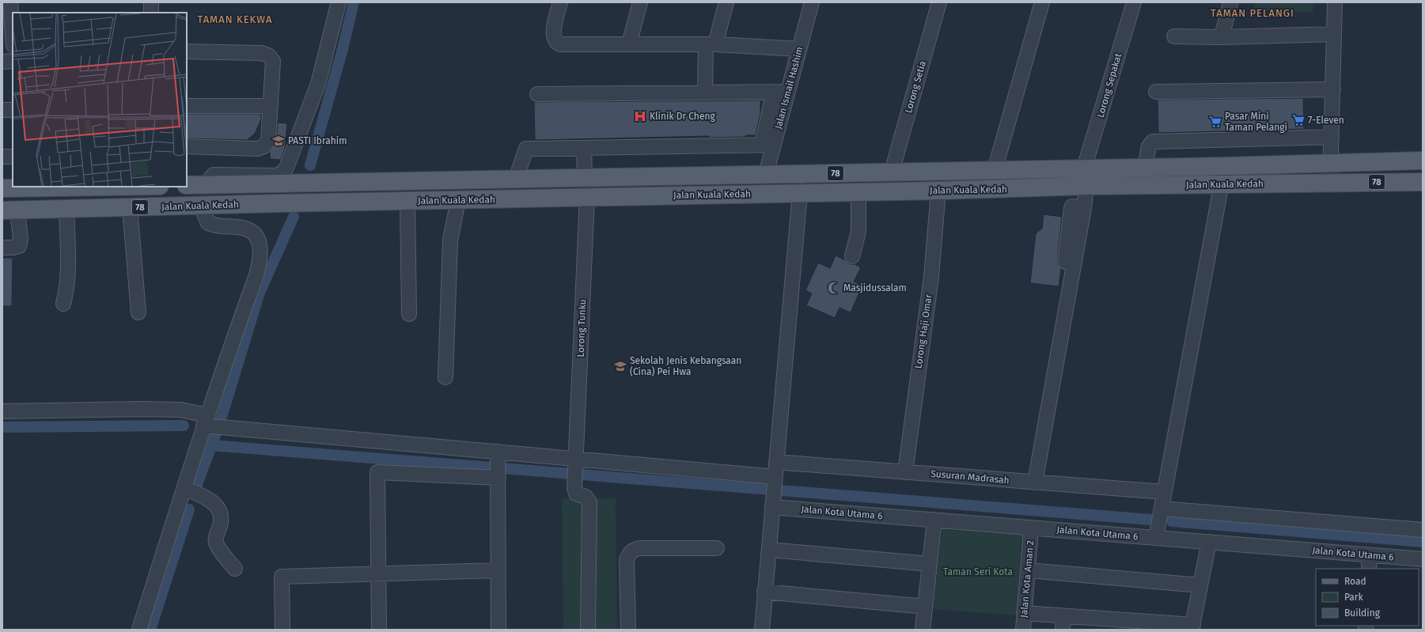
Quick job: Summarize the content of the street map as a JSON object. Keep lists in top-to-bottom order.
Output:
{
  "streets": {
    "main road": ["78", "Jalan Kuala Kedah"],
    "street": [
      "Lorong Sepakat",
      "Lorong Setia",
      "Jalan Ismail Hashim",
      "Lorong Tunku",
      "Lorong Haji Omar",
      "Susuran Madrasah",
      "Jalan Kota Utama 6",
      "Jalan Kota Aman 2"
    ]
  },
  "crossings": [
    ["Lorong Sepakat", "Jalan Kuala Kedah"],
    ["Lorong Setia", "Jalan Kuala Kedah"],
    ["Jalan Ismail Hashim", "Jalan Kuala Kedah"],
    ["Jalan Kuala Kedah", "Lorong Tunku"],
    ["Jalan Kuala Kedah", "Lorong Haji Omar"],
    ["Lorong Tunku", "Jalan Kota Utama 6"],
    ["Lorong Haji Omar", "Susuran Madrasah"],
    ["Jalan Kota Utama 6", "Jalan Kota Aman 2"]
  ],
  "districts": ["TAMAN PELANGI", "TAMAN KEKWA"],
  "parks": ["Taman Seri Kota"],
  "places": {
    "hospital": ["Klinik Dr Cheng"],
    "supermarket": ["7-Eleven", "Pasar Mini Taman Pelangi"],
    "school or university": ["PASTI Ibrahim", "Sekolah Jenis Kebangsaan (Cina) Pei Hwa"],
    "mosque": ["Masjidussalam"]
  },
  "legend": ["Road", "Park", "Building"]
}
